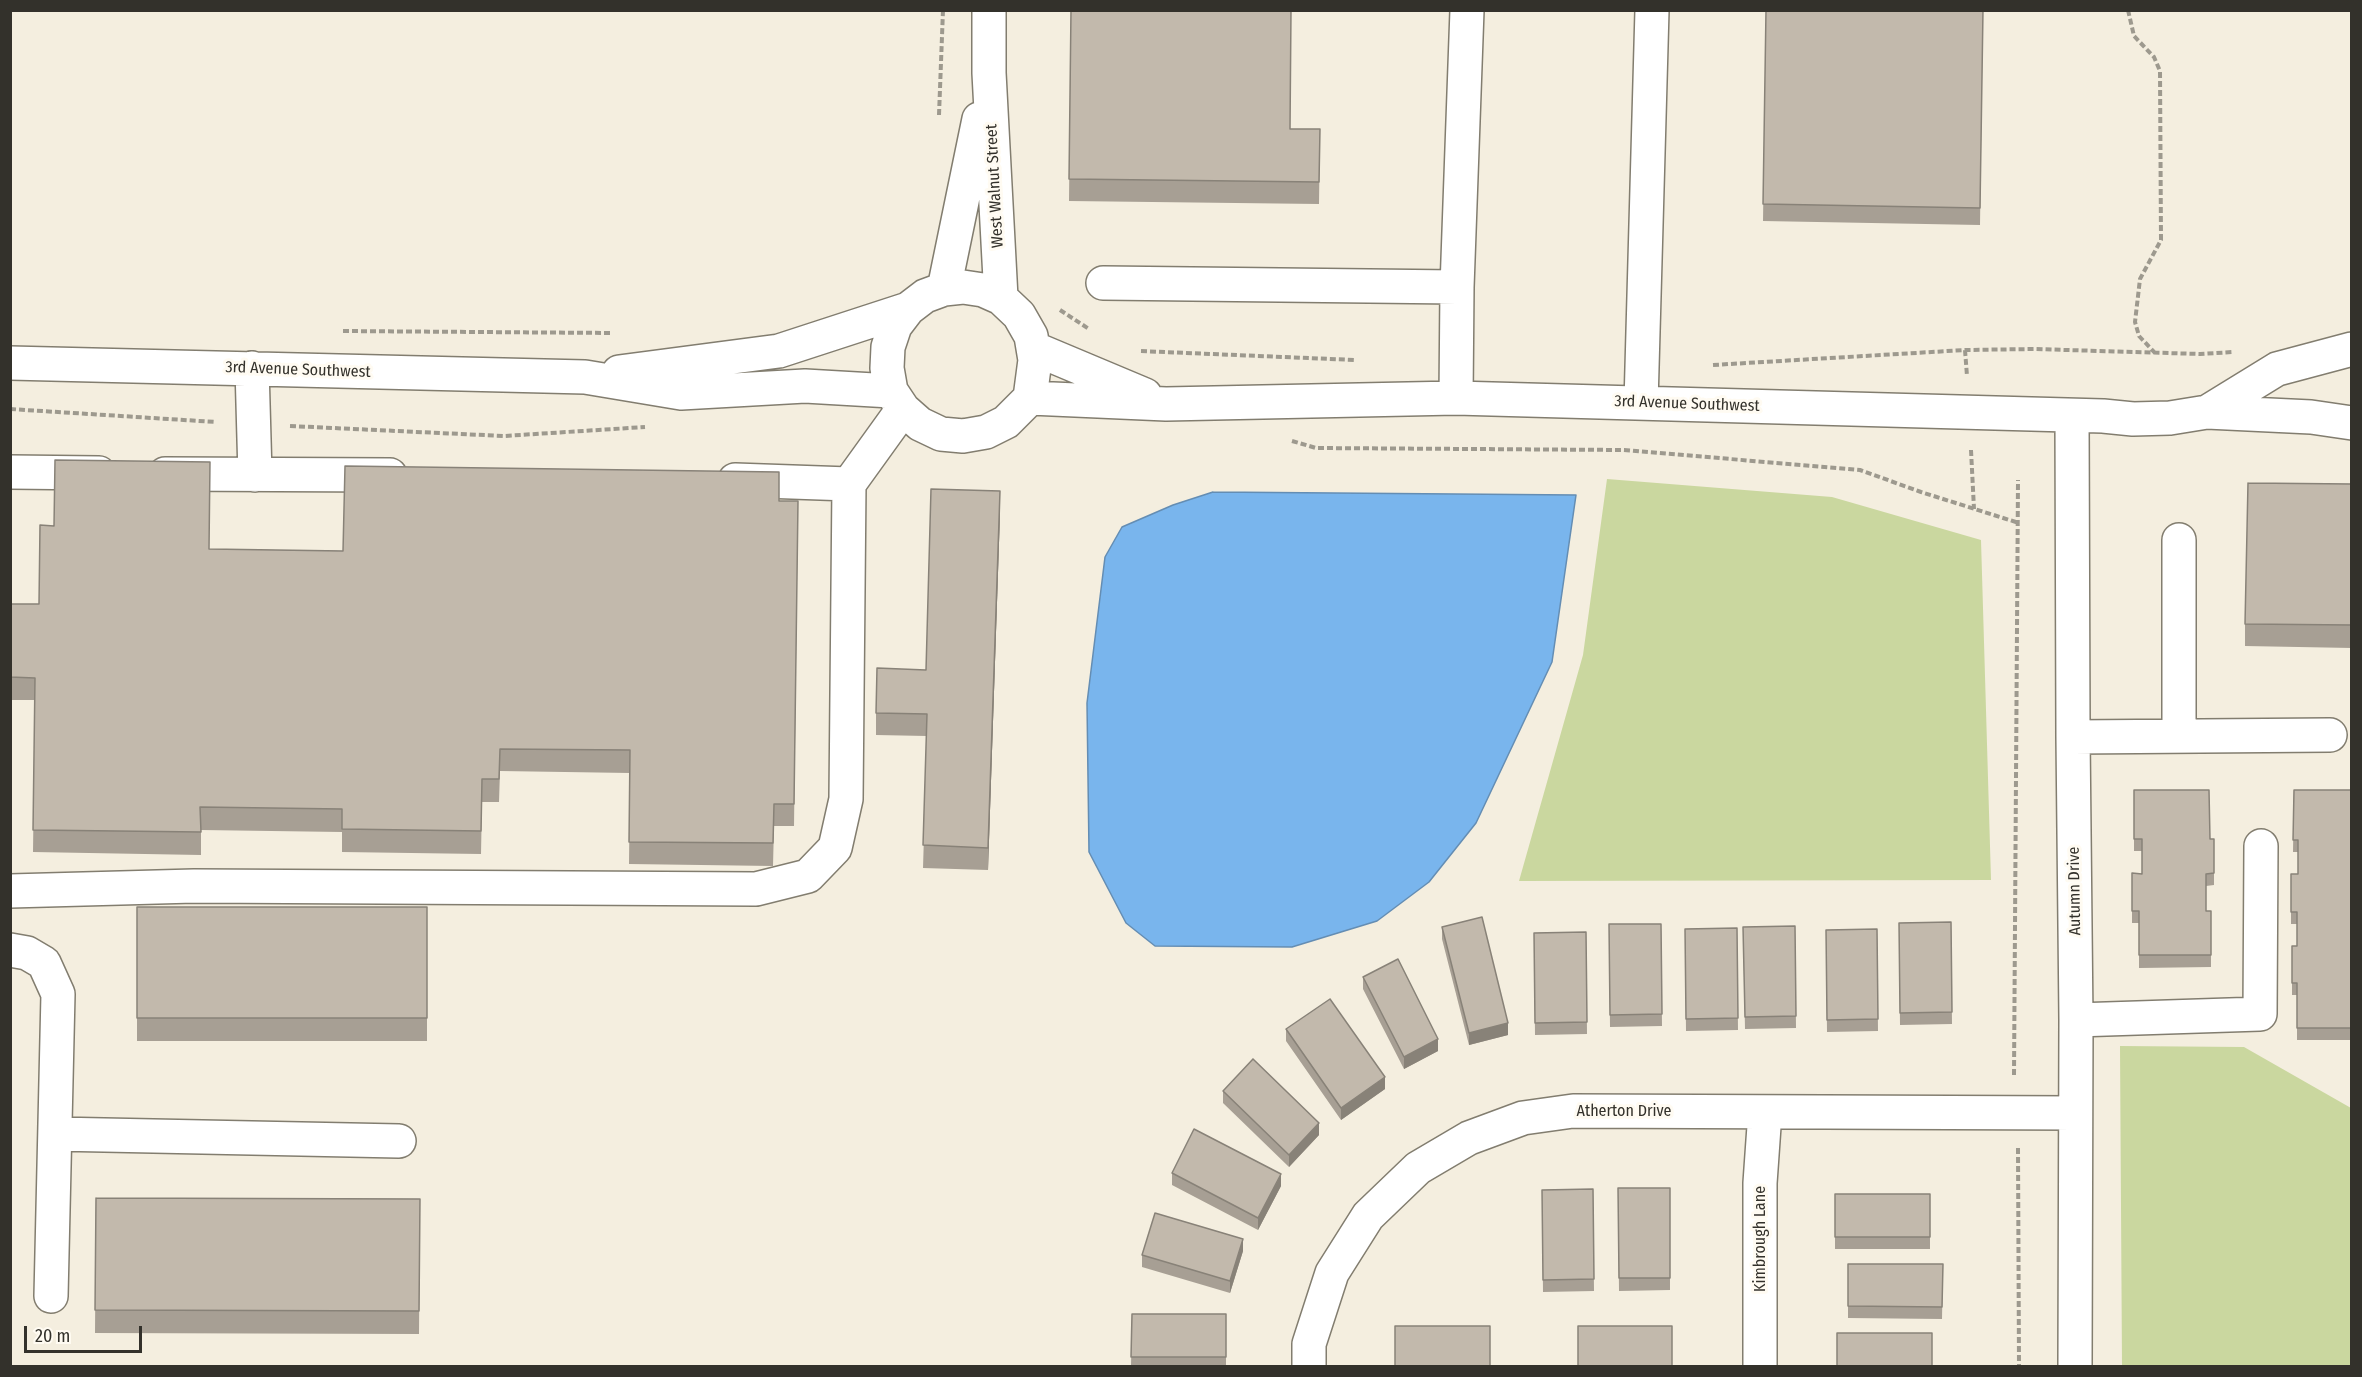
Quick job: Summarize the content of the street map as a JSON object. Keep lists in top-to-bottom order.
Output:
{
  "streets": {
    "street": [
      "West Walnut Street",
      "3rd Avenue Southwest",
      "Autumn Drive",
      "Atherton Drive",
      "Kimbrough Lane"
    ]
  },
  "crossings": [
    ["West Walnut Street", "3rd Avenue Southwest"],
    ["3rd Avenue Southwest", "Autumn Drive"],
    ["Autumn Drive", "Atherton Drive"],
    ["Atherton Drive", "Kimbrough Lane"]
  ],
  "scale_bar": "20 m"
}
